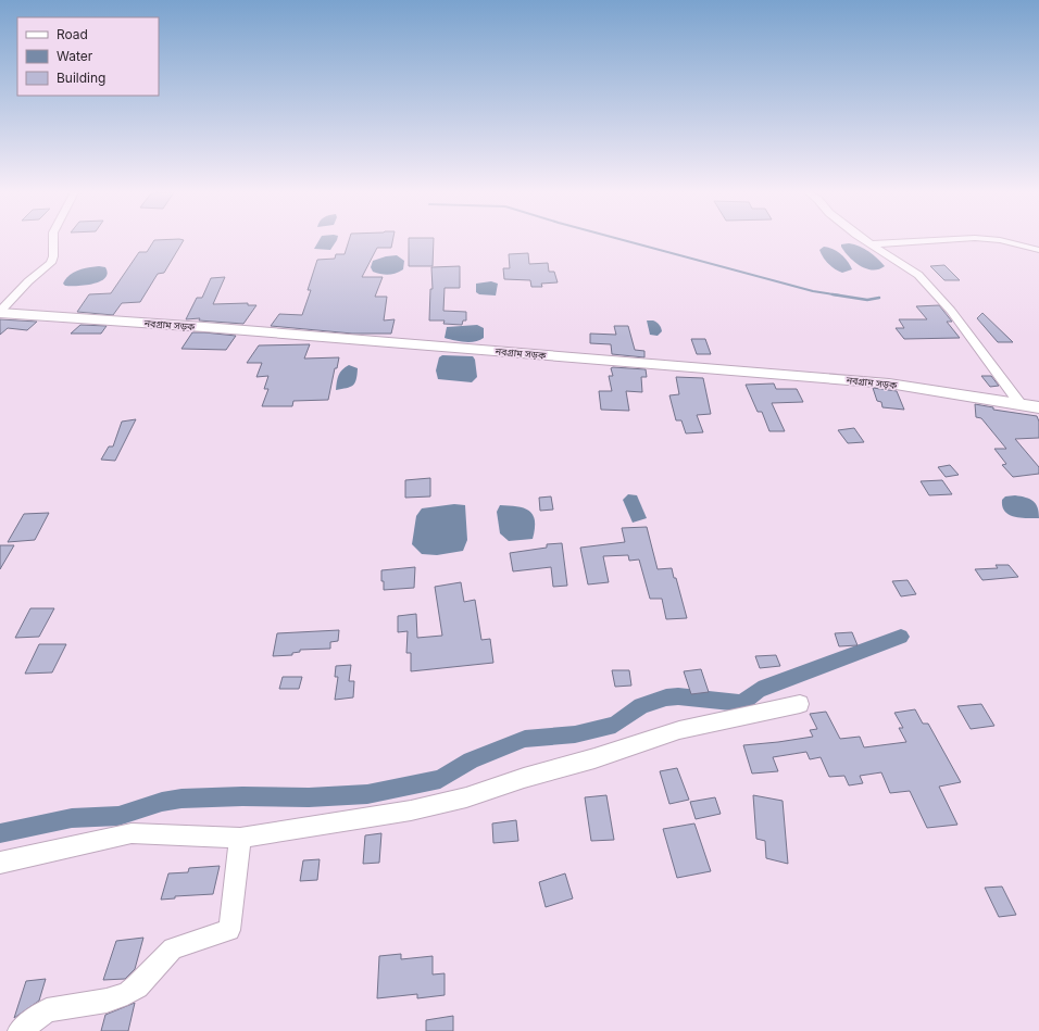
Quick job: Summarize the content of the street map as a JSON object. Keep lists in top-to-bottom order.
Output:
{
  "streets": {
    "main road": ["নবগ্রাম সড়ক"]
  },
  "legend": ["Road", "Water", "Building"]
}
